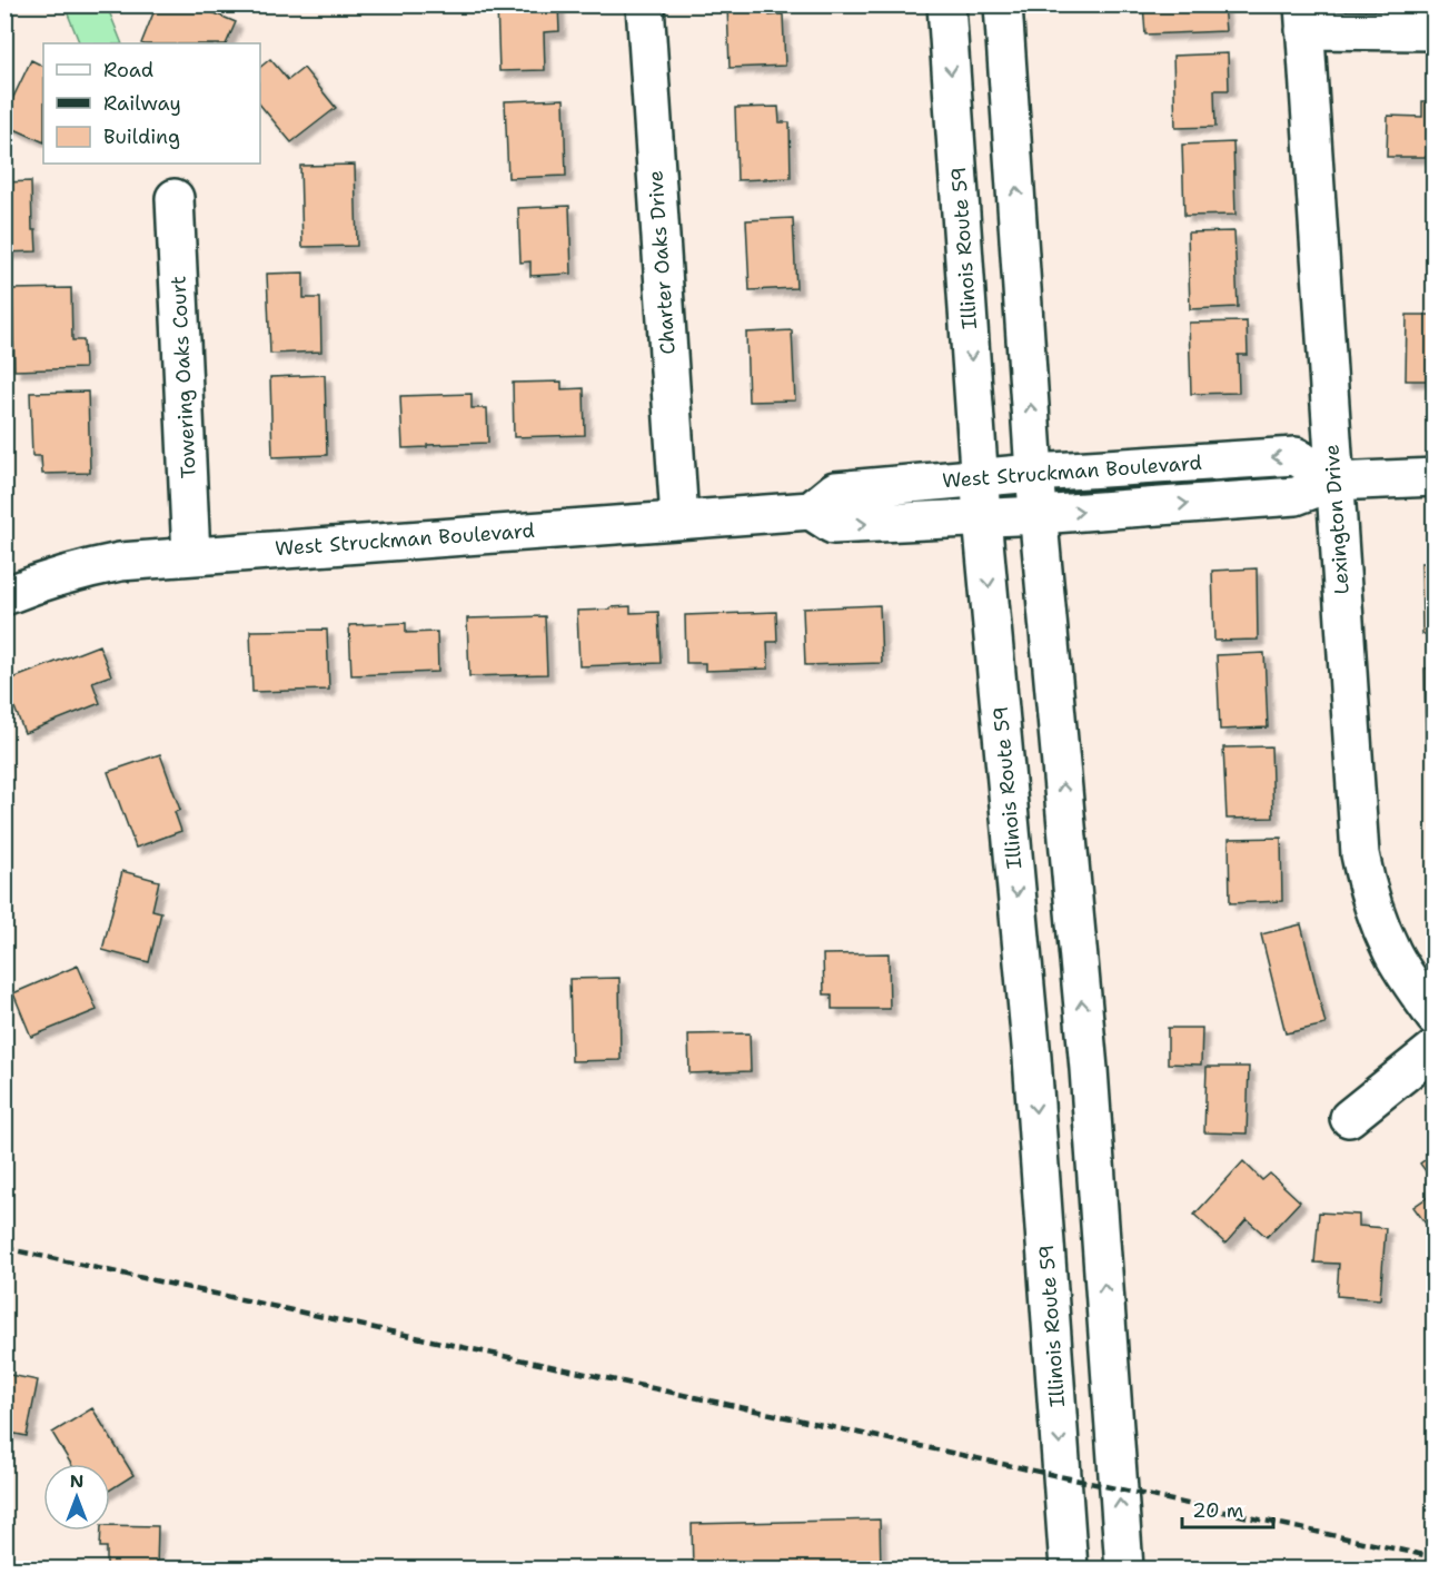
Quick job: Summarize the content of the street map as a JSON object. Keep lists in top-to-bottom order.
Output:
{
  "streets": {
    "street": [
      "Illinois Route 59",
      "Charter Oaks Drive",
      "Towering Oaks Court",
      "West Struckman Boulevard",
      "Lexington Drive"
    ]
  },
  "crossings": [
    ["Illinois Route 59", "West Struckman Boulevard"],
    ["Charter Oaks Drive", "West Struckman Boulevard"],
    ["Towering Oaks Court", "West Struckman Boulevard"],
    ["West Struckman Boulevard", "Lexington Drive"]
  ],
  "legend": ["Road", "Railway", "Building"],
  "scale_bar": "20 m",
  "north": "top"
}
